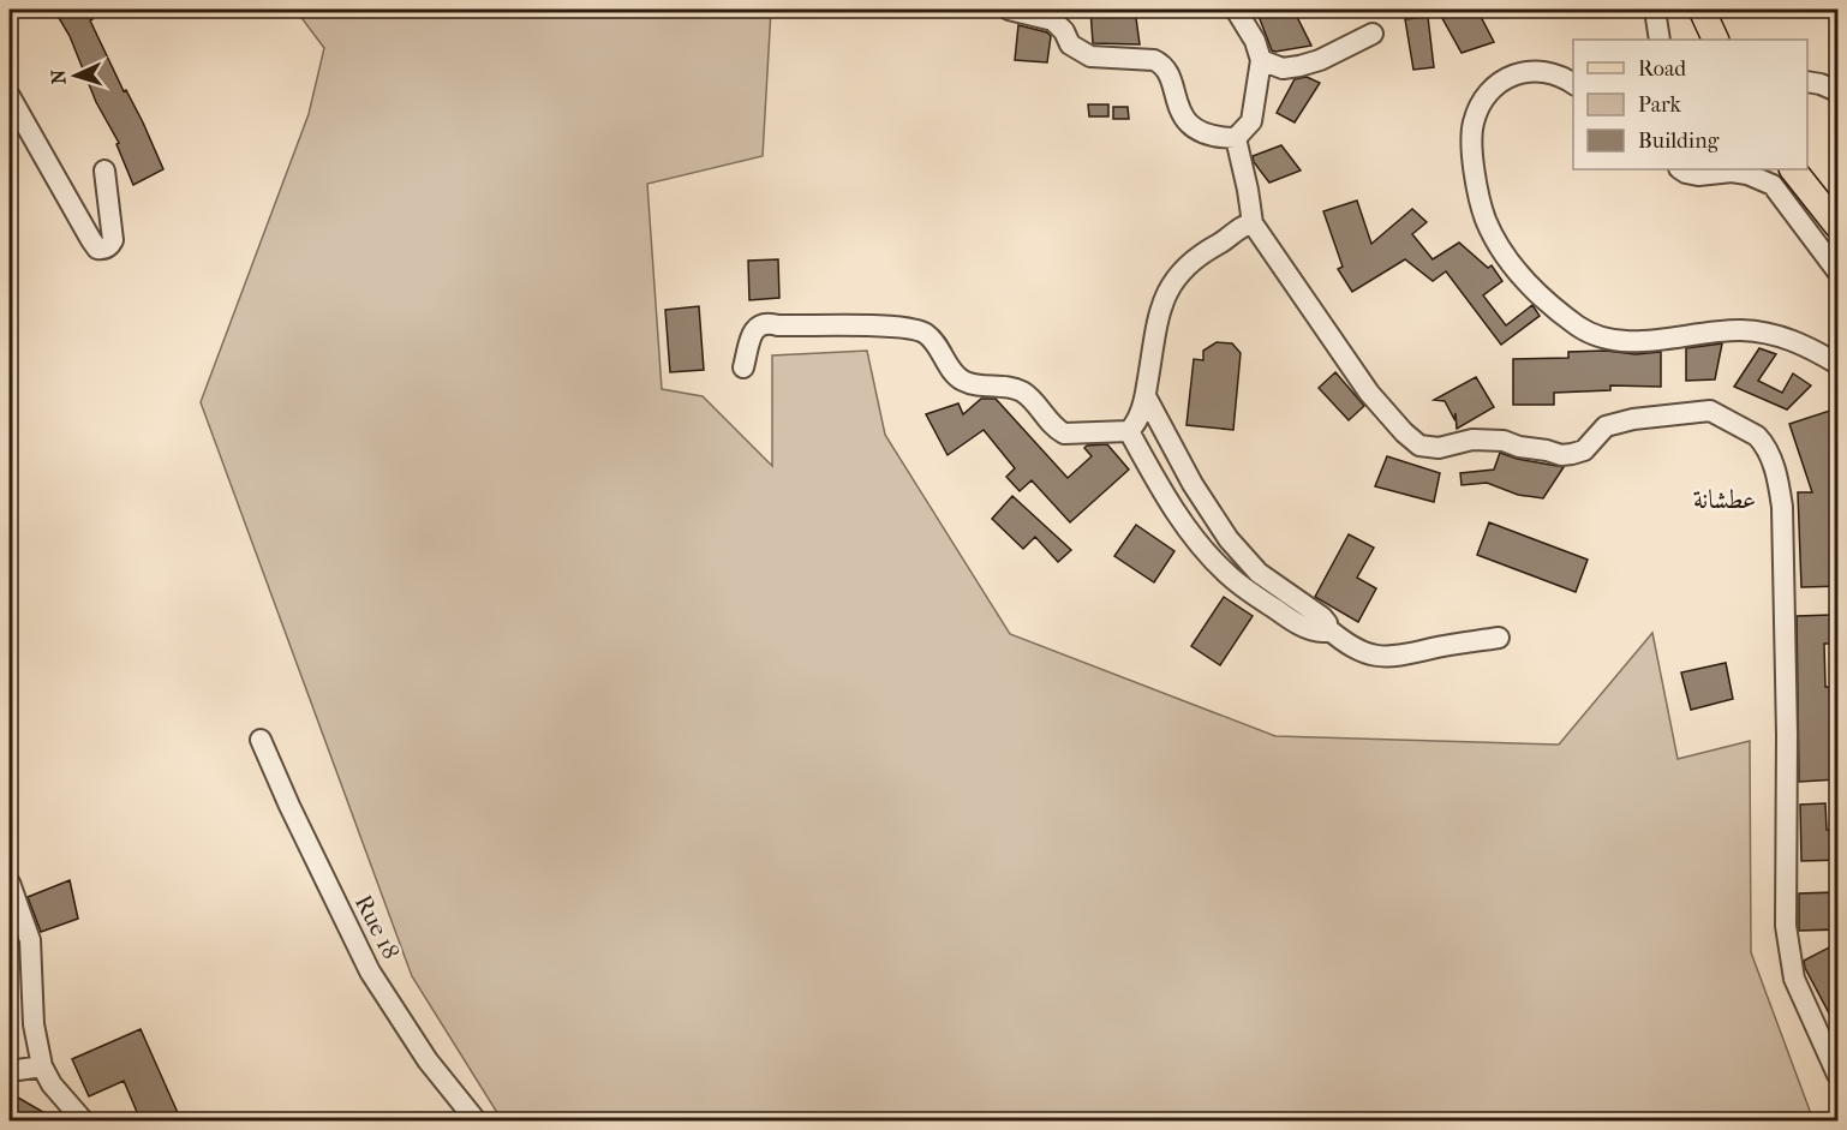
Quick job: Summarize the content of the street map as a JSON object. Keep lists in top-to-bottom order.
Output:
{
  "streets": {
    "street": ["Rue 18"]
  },
  "districts": ["عطشانة"],
  "legend": ["Road", "Park", "Building"],
  "north": "left"
}
